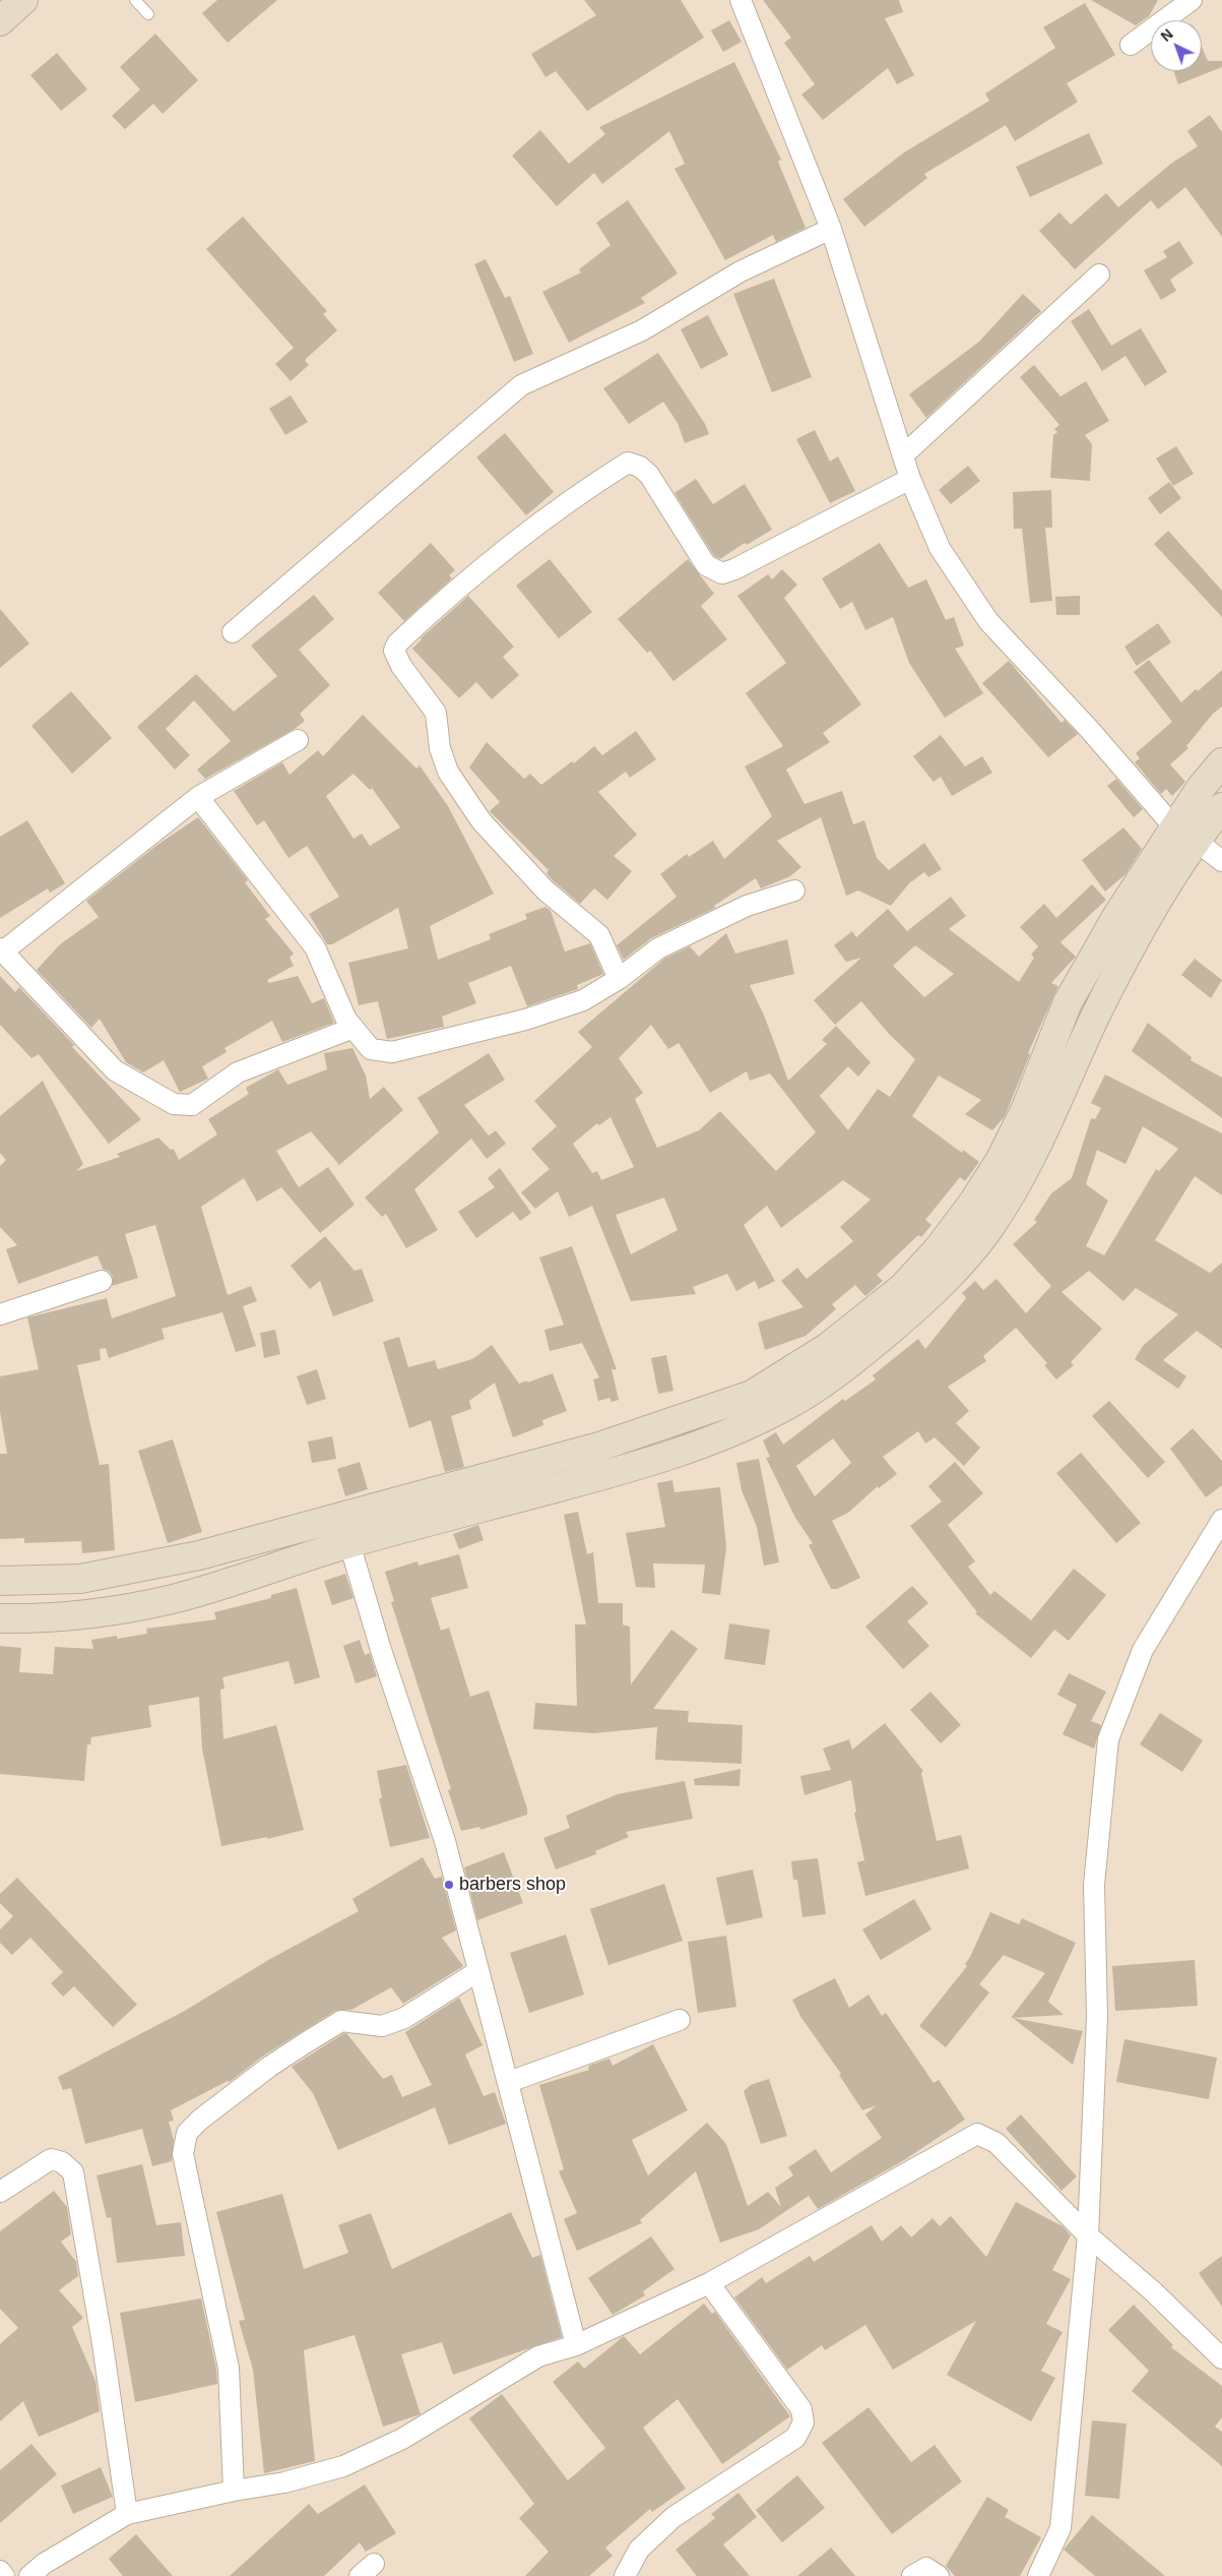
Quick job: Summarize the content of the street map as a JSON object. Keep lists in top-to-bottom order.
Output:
{
  "places": ["barbers shop"],
  "north": "top left"
}
